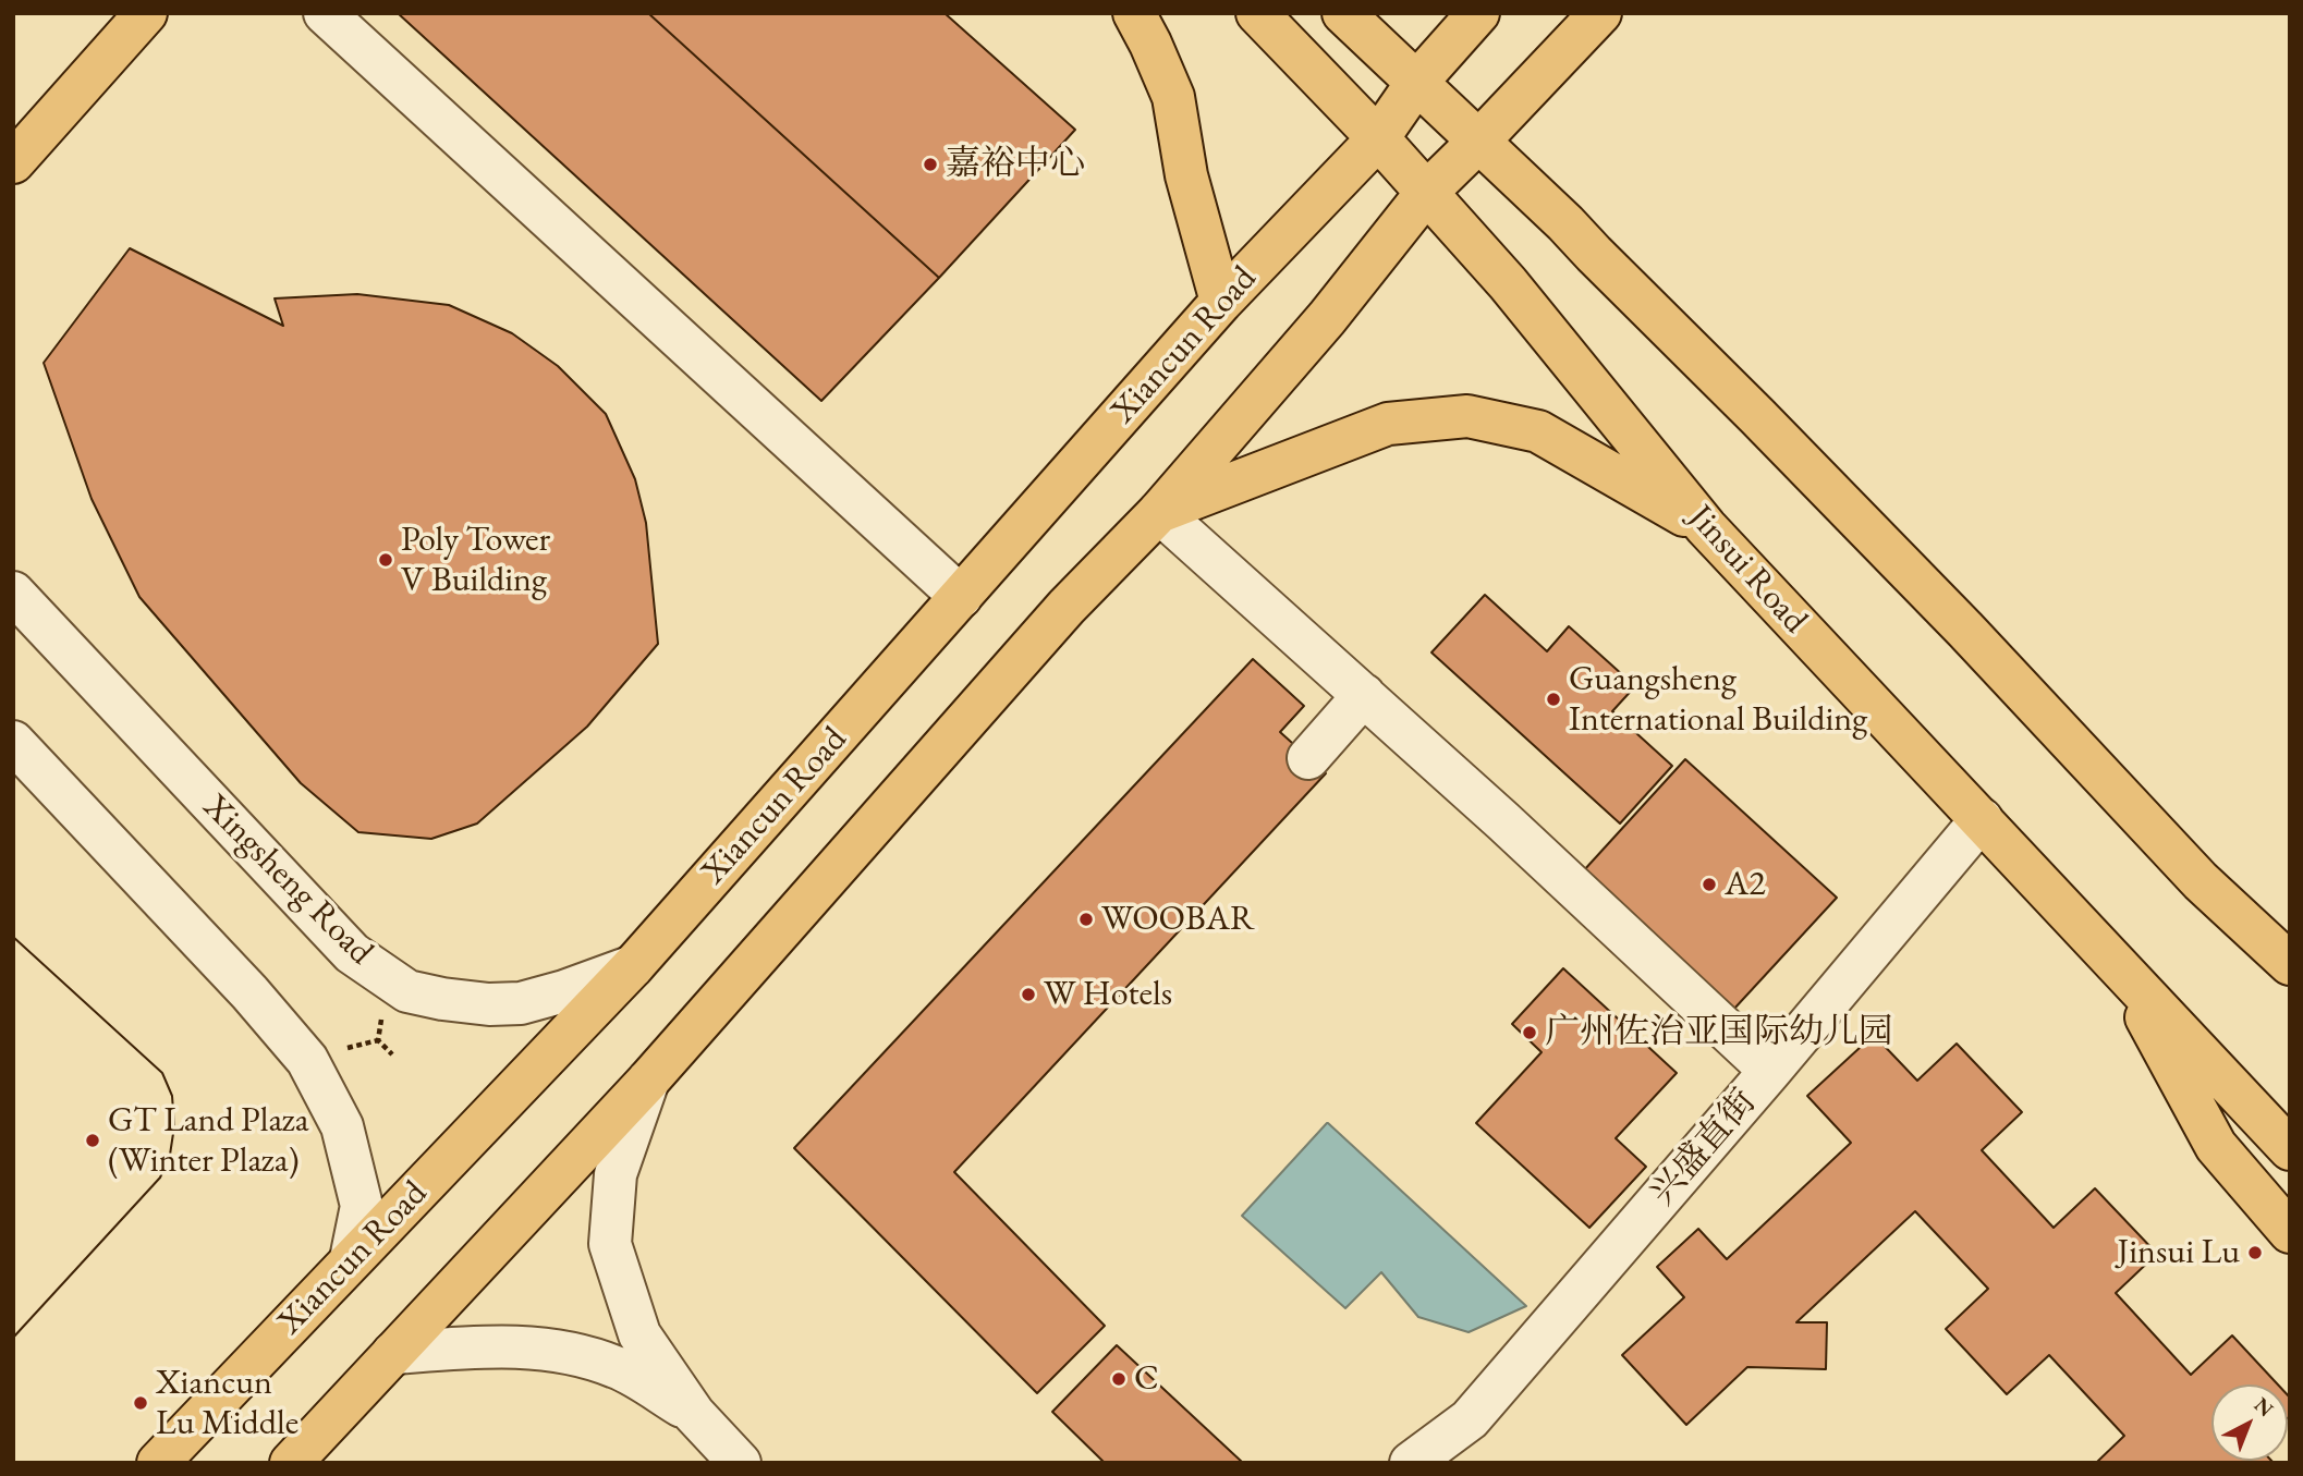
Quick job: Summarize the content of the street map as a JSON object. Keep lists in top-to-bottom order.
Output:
{
  "streets": {
    "main road": ["Xiancun Road", "Jinsui Road"],
    "street": ["Xingsheng Road", "兴盛直街"]
  },
  "crossings": [
    ["Xiancun Road", "Jinsui Road"],
    ["Xiancun Road", "Xingsheng Road"],
    ["Jinsui Road", "兴盛直街"]
  ],
  "places": [
    "嘉裕中心",
    "Poly Tower V Building",
    "Guangsheng International Building",
    "A2",
    "WOOBAR",
    "W Hotels",
    "广州佐治亚国际幼儿园",
    "GT Land Plaza (Winter Plaza)",
    "Jinsui Lu",
    "C",
    "Xiancun Lu Middle"
  ],
  "north": "top right"
}
